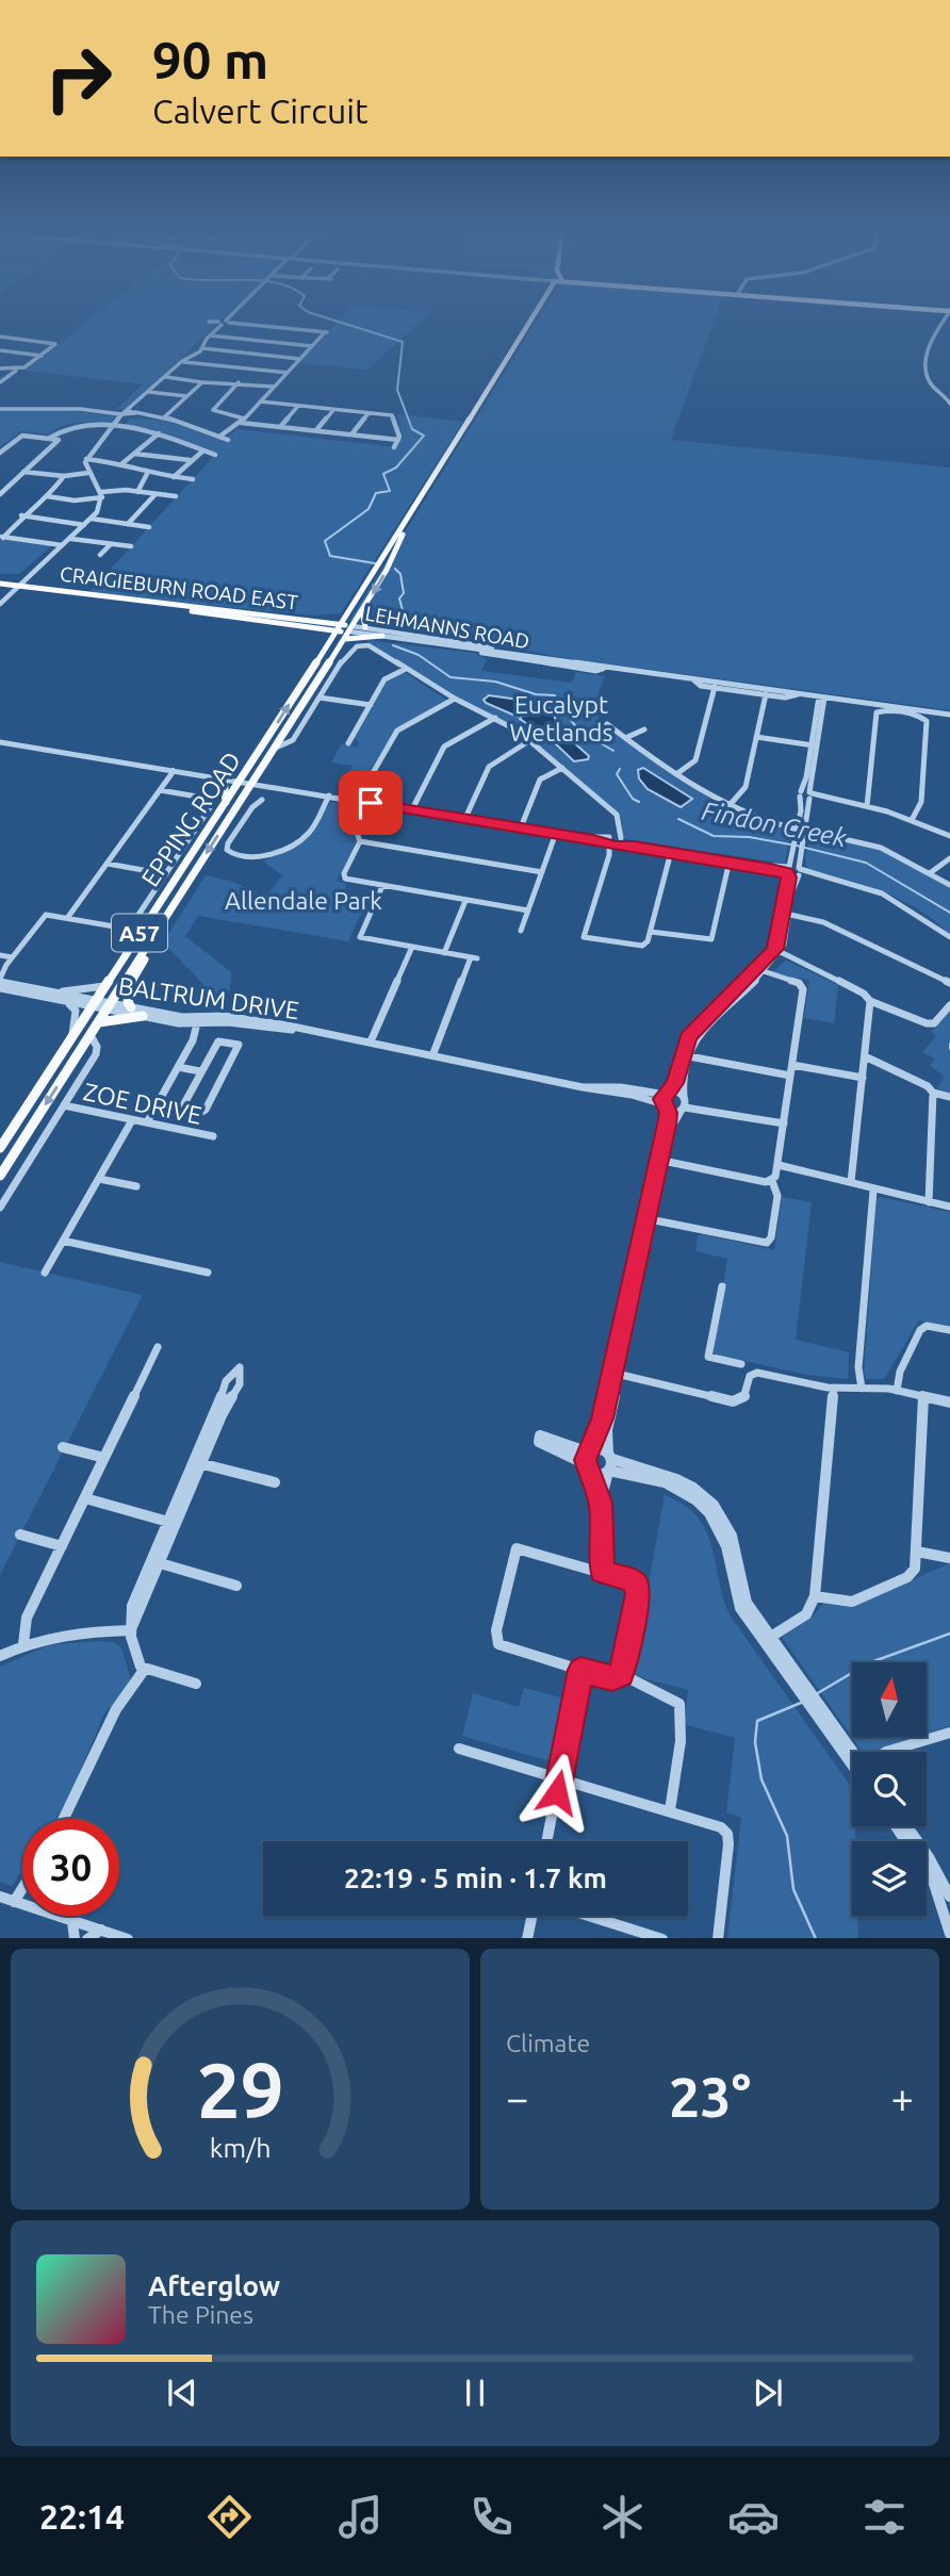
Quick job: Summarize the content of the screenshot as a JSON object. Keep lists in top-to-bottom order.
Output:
{
  "streets": {
    "main road": ["CRAIGIEBURN ROAD EAST", "EPPING ROAD", "A57"],
    "street": ["LEHMANNS ROAD", "BALTRUM DRIVE", "ZOE DRIVE"]
  },
  "crossings": [
    ["CRAIGIEBURN ROAD EAST", "LEHMANNS ROAD"],
    ["CRAIGIEBURN ROAD EAST", "EPPING ROAD"],
    ["LEHMANNS ROAD", "EPPING ROAD"],
    ["EPPING ROAD", "BALTRUM DRIVE"],
    ["EPPING ROAD", "ZOE DRIVE"]
  ],
  "water": ["Findon Creek"],
  "parks": ["Eucalypt Wetlands", "Allendale Park"],
  "north": "top",
  "page": {
    "turn": ["90 m", "Calvert Circuit"],
    "limit": "30",
    "trip": "22:19 · 5 min · 1.7 km",
    "tile": "Climate",
    "heat": ["−", "23°", "+"],
    "song": ["Afterglow", "The Pines"],
    "tabs": "22:14",
    "gauge": ["29", "km/h"]
  }
}
